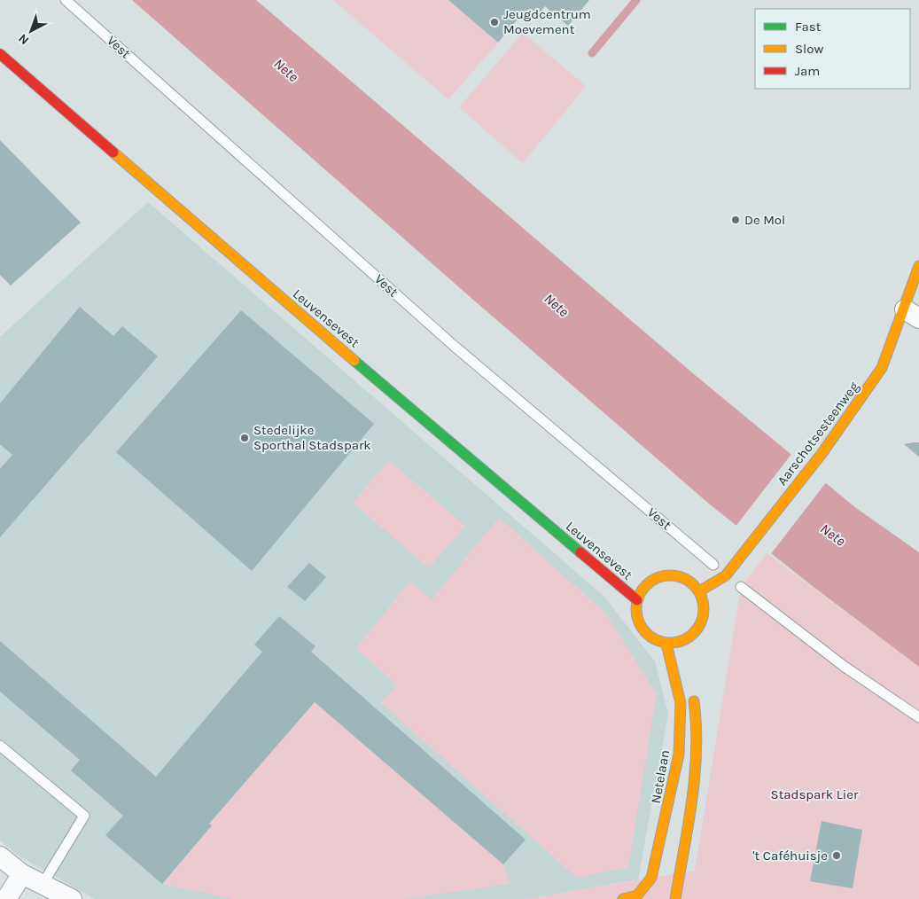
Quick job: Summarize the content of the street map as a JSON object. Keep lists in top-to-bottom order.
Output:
{
  "streets": {
    "street": ["Leuvensevest", "Aarschotsesteenweg", "Netelaan"],
    "lane": ["Vest"]
  },
  "crossings": [
    ["Leuvensevest", "Aarschotsesteenweg"],
    ["Leuvensevest", "Netelaan"],
    ["Aarschotsesteenweg", "Netelaan"]
  ],
  "water": ["Nete"],
  "parks": ["Stadspark Lier"],
  "places": [
    "Jeugdcentrum Moevement",
    "De Mol",
    "Stedelijke Sporthal Stadspark",
    "'t Caféhuisje"
  ],
  "legend": ["Fast", "Slow", "Jam"],
  "north": "bottom left"
}
